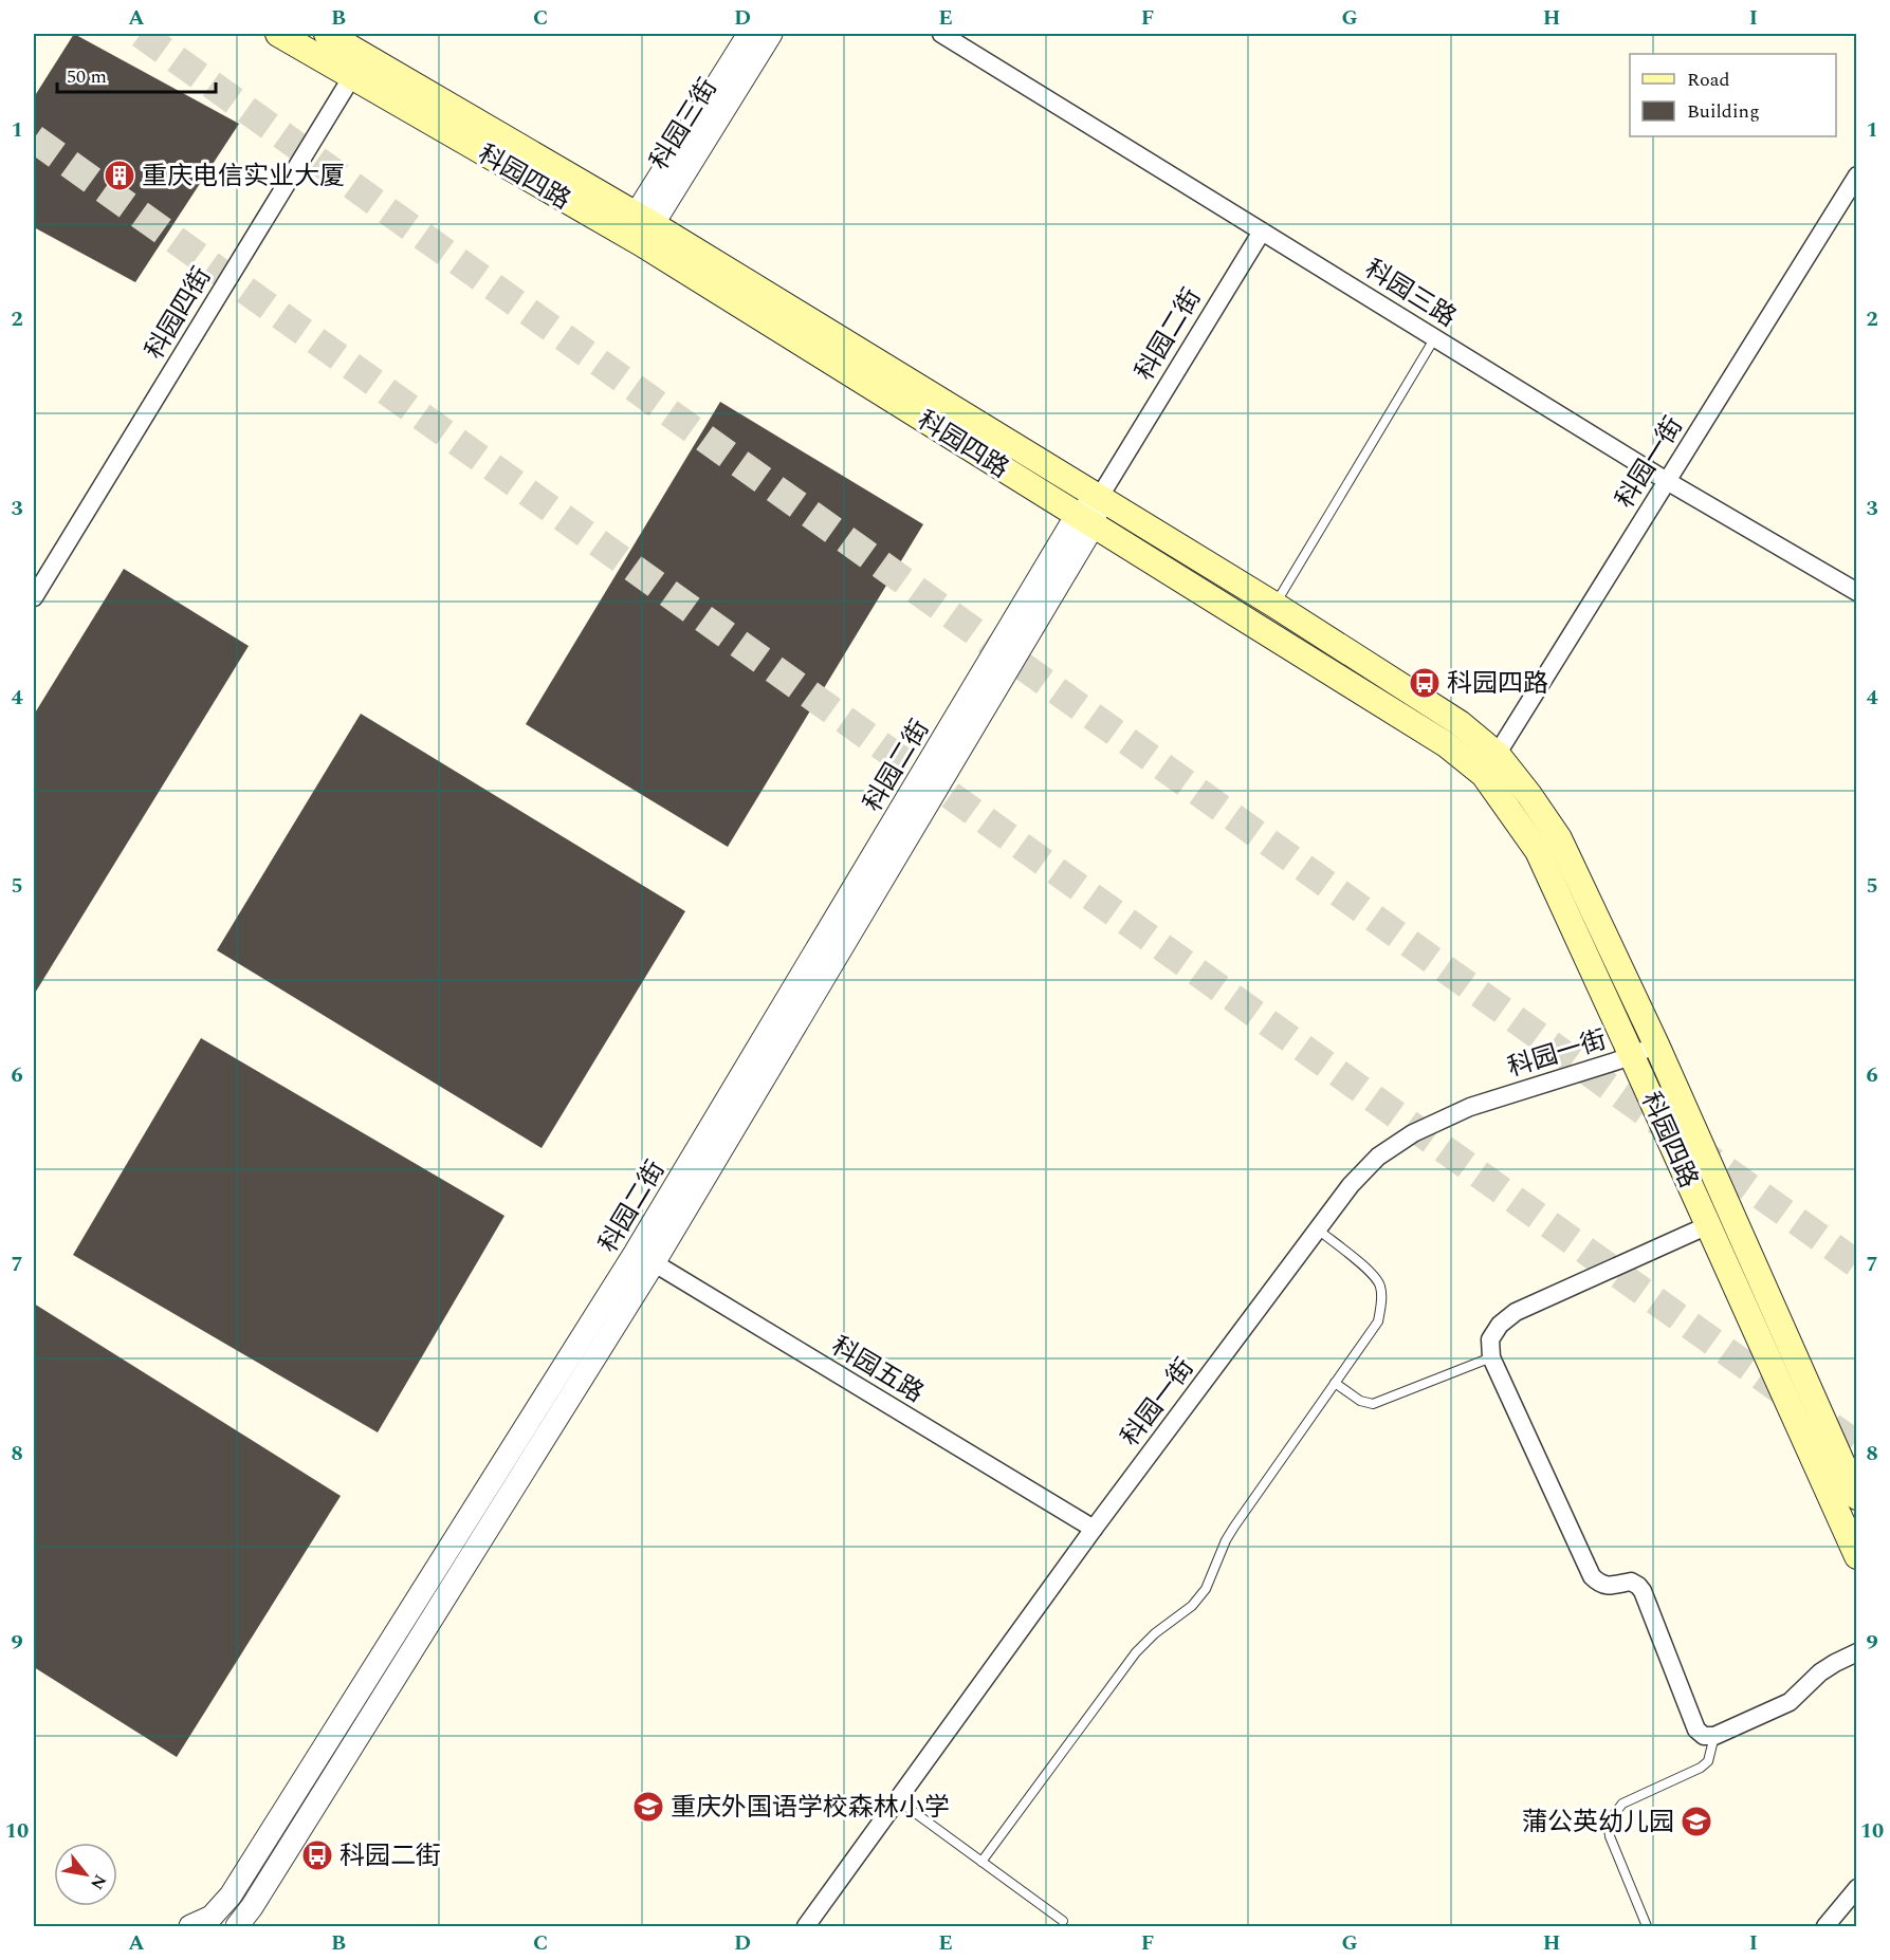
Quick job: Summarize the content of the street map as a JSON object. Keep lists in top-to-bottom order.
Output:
{
  "streets": {
    "main road": ["科园四路"],
    "street": [
      "科园三街",
      "科园三路",
      "科园四街",
      "科园二街",
      "科园一街",
      "科园五路"
    ]
  },
  "crossings": [
    ["科园三街", "科园四路"],
    ["科园四路", "科园四街"],
    ["科园四路", "科园二街"],
    ["科园四路", "科园一街"],
    ["科园三路", "科园二街"],
    ["科园三路", "科园一街"],
    ["科园二街", "科园五路"],
    ["科园一街", "科园五路"]
  ],
  "places": {
    "building": ["重庆电信实业大厦"],
    "bus stop": ["科园四路", "科园二街"],
    "school or university": ["重庆外国语学校森林小学", "蒲公英幼儿园"]
  },
  "legend": ["Road", "Building"],
  "scale_bar": "50 m",
  "north": "bottom right",
  "grid": {
    "columns": [
      "A",
      "B",
      "C",
      "D",
      "E",
      "F",
      "G",
      "H",
      "I"
    ],
    "rows": [
      "1",
      "2",
      "3",
      "4",
      "5",
      "6",
      "7",
      "8",
      "9",
      "10"
    ]
  }
}
